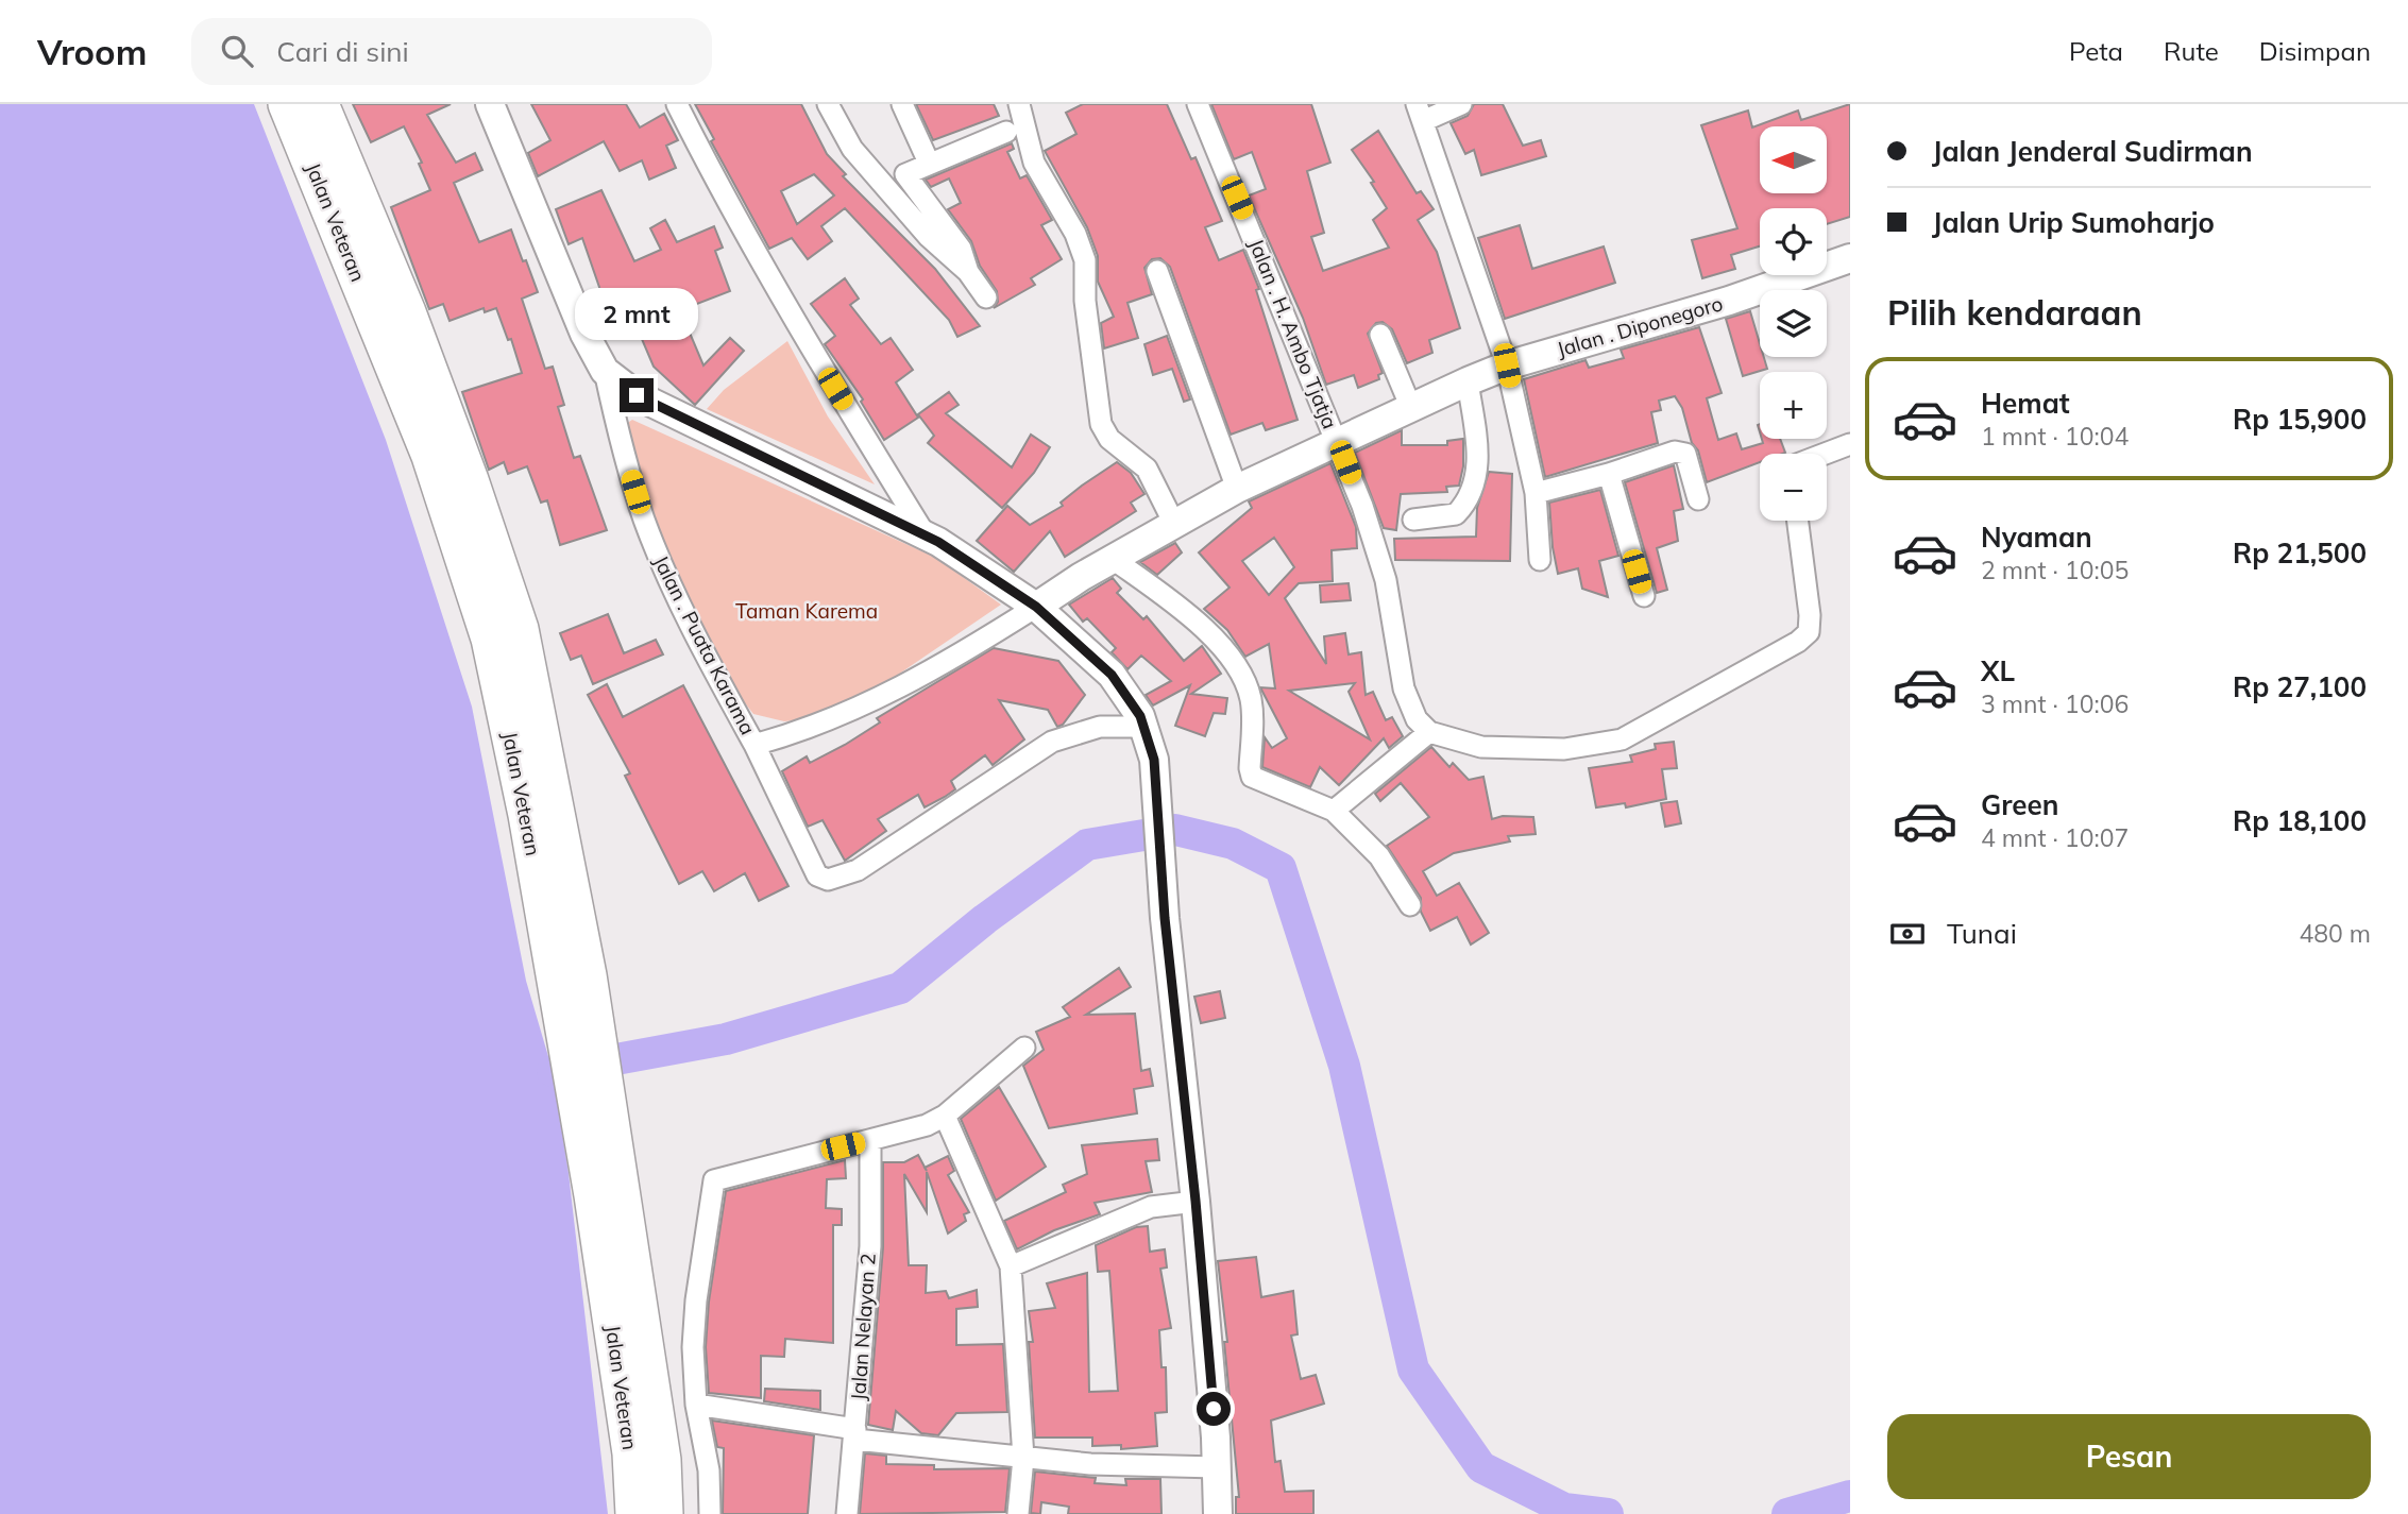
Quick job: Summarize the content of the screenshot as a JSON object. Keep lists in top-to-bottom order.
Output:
{
  "streets": {
    "highway": ["Jalan Veteran"],
    "main road": ["Jalan . Diponegoro"],
    "street": ["Jalan . H. Ambo Tjatja", "Jalan . Puata Karama", "Jalan Nelayan 2"]
  },
  "crossings": [
    ["Jalan . Diponegoro", "Jalan . H. Ambo Tjatja"],
    ["Jalan . Diponegoro", "Jalan . Puata Karama"]
  ],
  "parks": ["Taman Karema"],
  "north": "left",
  "page": {
    "header": "Vroom",
    "search": "Cari di sini",
    "nav": ["Peta", "Rute", "Disimpan"],
    "banner": ["Jalan Jenderal Sudirman", "Jalan Urip Sumoharjo"],
    "map_buttons": ["+", "−"],
    "heading": "Pilih kendaraan",
    "bubble": "2 mnt",
    "list": [
      {
        "name": "Hemat",
        "note": "1 mnt · 10:04",
        "value": "Rp 15,900"
      },
      {
        "name": "Nyaman",
        "note": "2 mnt · 10:05",
        "value": "Rp 21,500"
      },
      {
        "name": "XL",
        "note": "3 mnt · 10:06",
        "value": "Rp 27,100"
      },
      {
        "name": "Green",
        "note": "4 mnt · 10:07",
        "value": "Rp 18,100"
      }
    ],
    "pay": ["Tunai", "480 m"],
    "buttons": "Pesan"
  }
}
